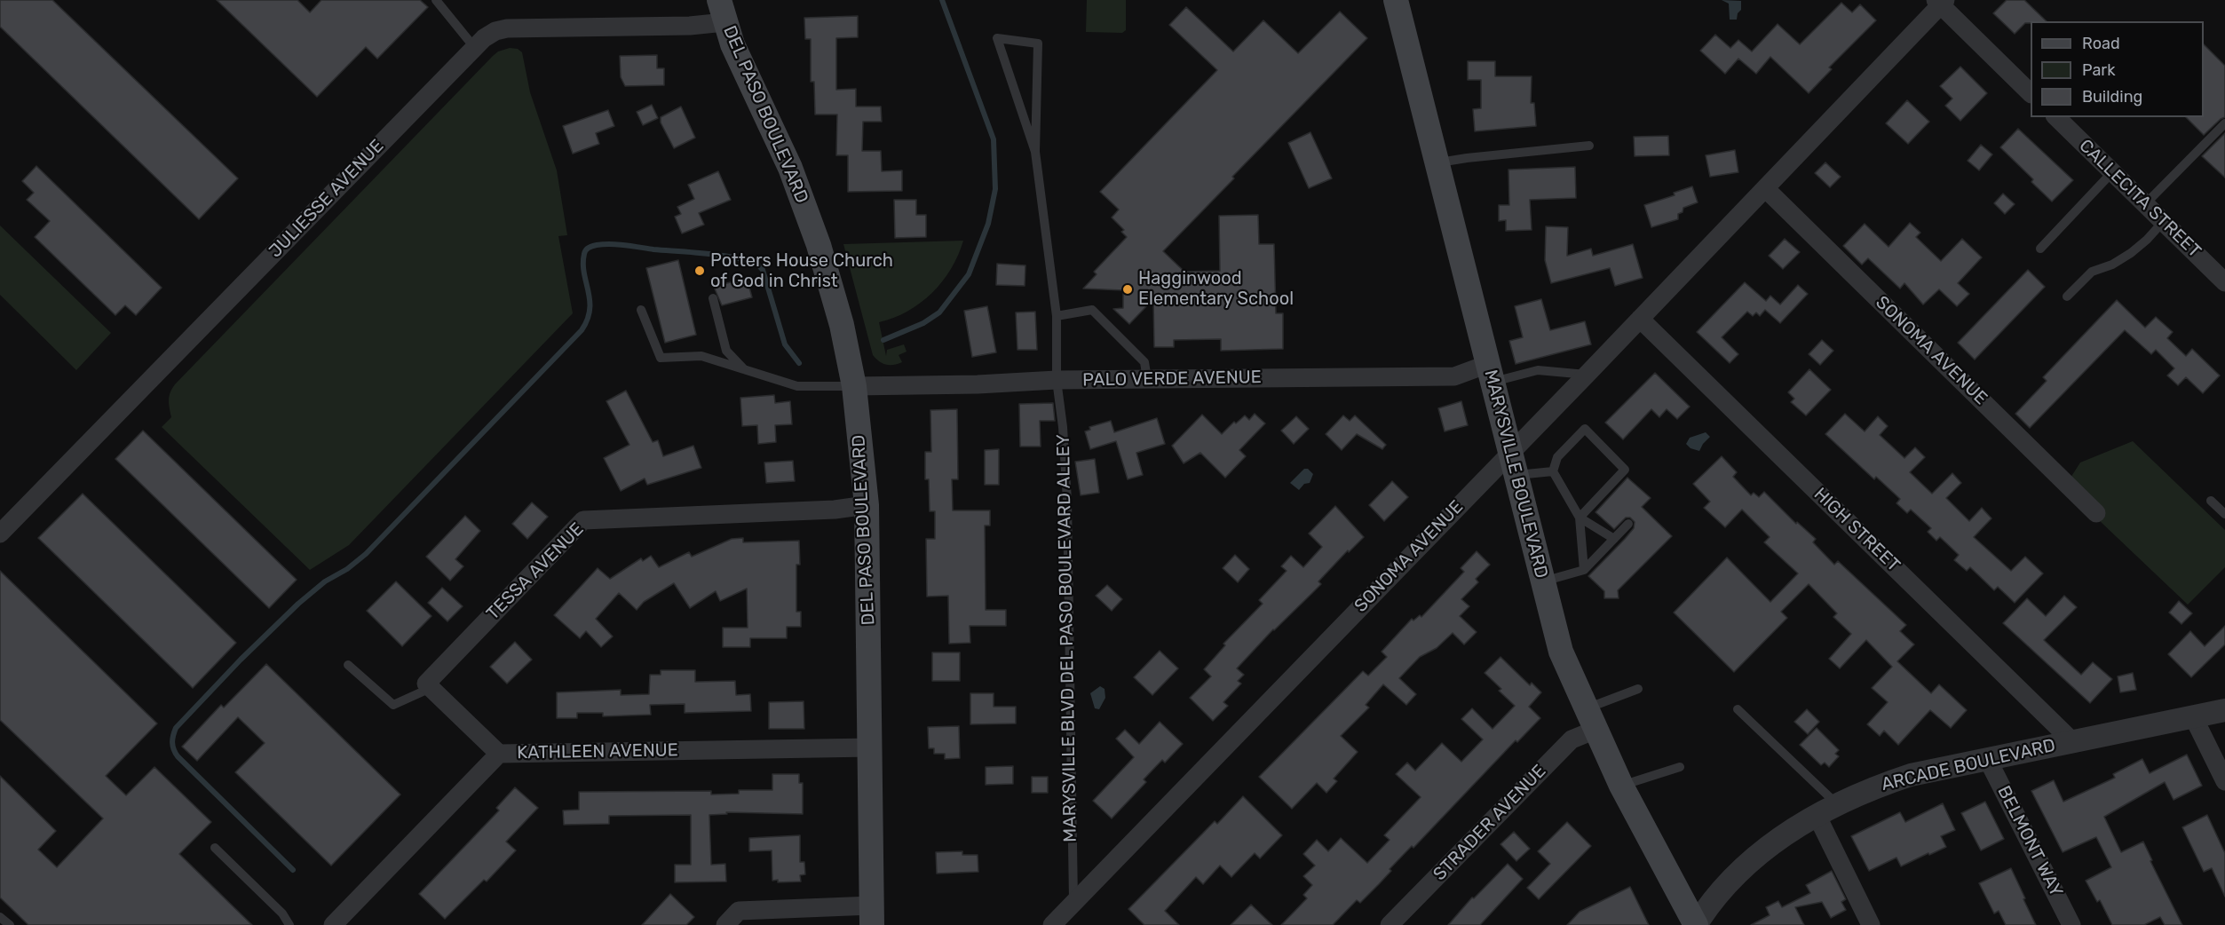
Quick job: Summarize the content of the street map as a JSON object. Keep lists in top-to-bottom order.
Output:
{
  "streets": {
    "main road": ["DEL PASO BOULEVARD", "MARYSVILLE BOULEVARD"],
    "street": [
      "JULIESSE AVENUE",
      "CALLECITA STREET",
      "SONOMA AVENUE",
      "PALO VERDE AVENUE",
      "HIGH STREET",
      "TESSA AVENUE",
      "KATHLEEN AVENUE",
      "ARCADE BOULEVARD",
      "STRADER AVENUE",
      "BELMONT WAY"
    ],
    "lane": ["MARYSVILLE BLVD DEL PASO BOULEVARD ALLEY"]
  },
  "crossings": [
    ["DEL PASO BOULEVARD", "JULIESSE AVENUE"],
    ["DEL PASO BOULEVARD", "PALO VERDE AVENUE"],
    ["DEL PASO BOULEVARD", "TESSA AVENUE"],
    ["DEL PASO BOULEVARD", "KATHLEEN AVENUE"],
    ["SONOMA AVENUE", "MARYSVILLE BOULEVARD"],
    ["SONOMA AVENUE", "HIGH STREET"],
    ["SONOMA AVENUE", "MARYSVILLE BLVD DEL PASO BOULEVARD ALLEY"],
    ["PALO VERDE AVENUE", "MARYSVILLE BOULEVARD"],
    ["PALO VERDE AVENUE", "MARYSVILLE BLVD DEL PASO BOULEVARD ALLEY"],
    ["MARYSVILLE BOULEVARD", "ARCADE BOULEVARD"],
    ["MARYSVILLE BOULEVARD", "STRADER AVENUE"],
    ["HIGH STREET", "ARCADE BOULEVARD"],
    ["ARCADE BOULEVARD", "BELMONT WAY"]
  ],
  "places": ["Potters House Church of God in Christ", "Hagginwood Elementary School"],
  "legend": ["Road", "Park", "Building"]
}
